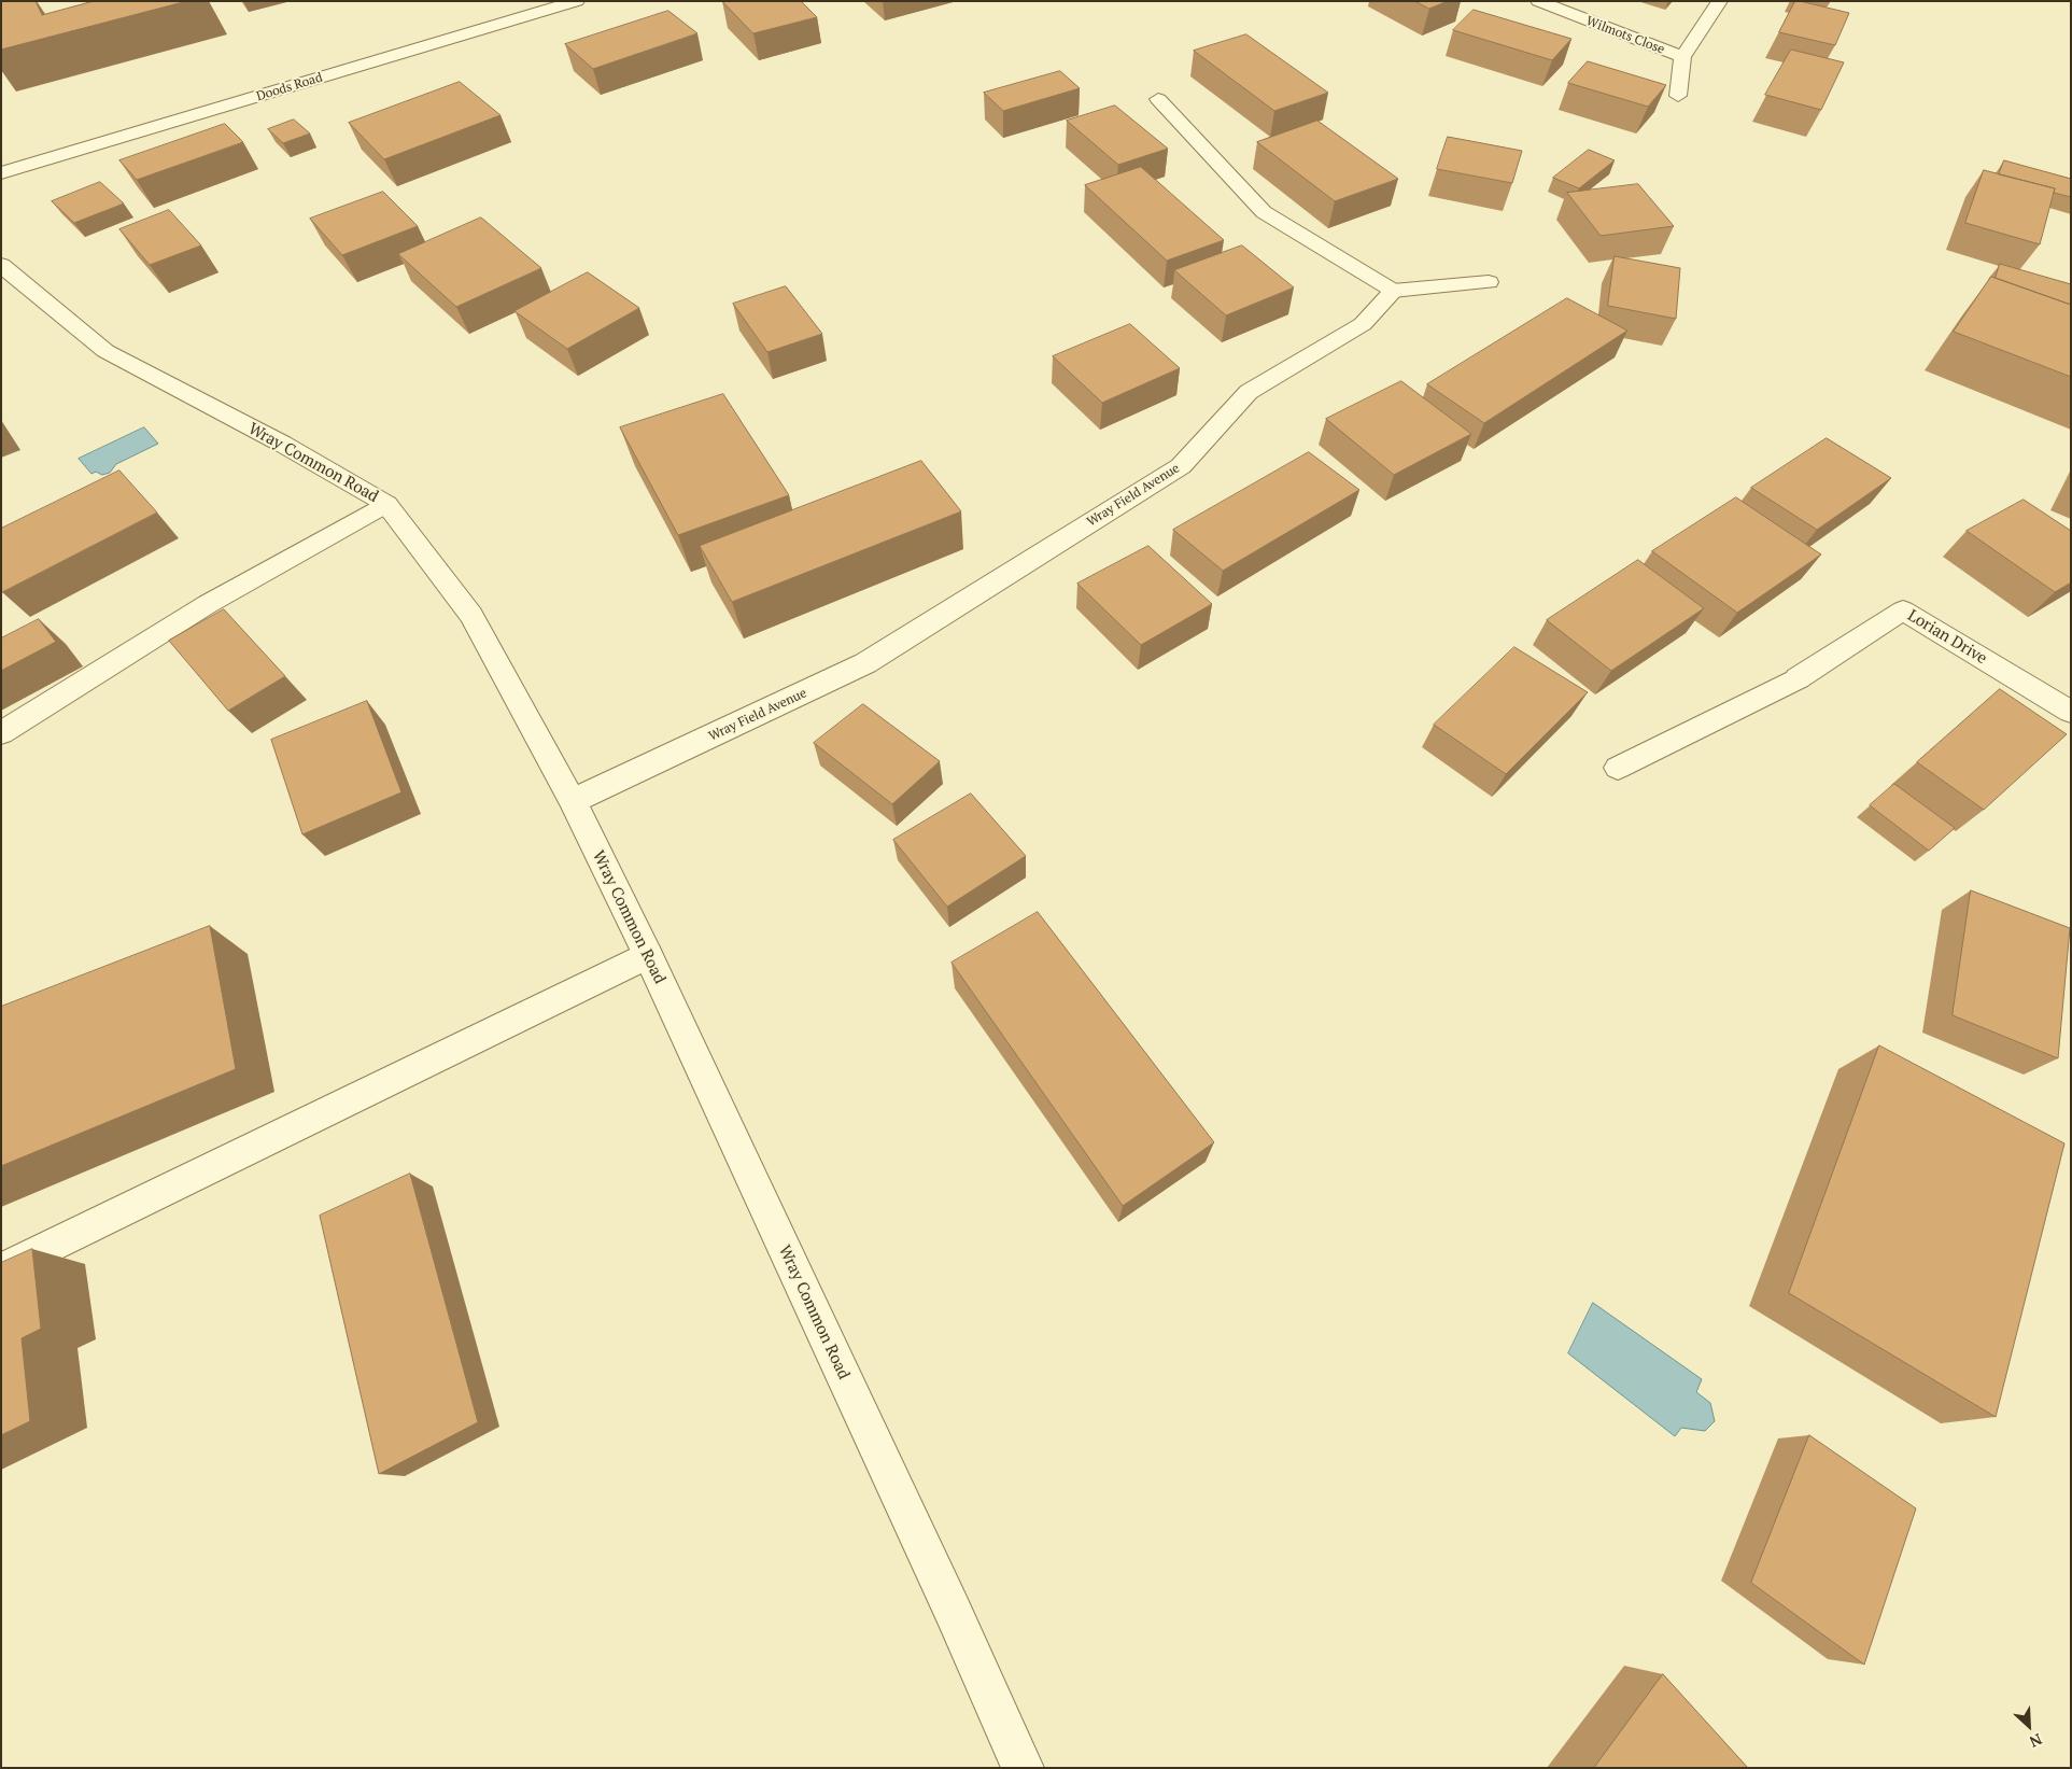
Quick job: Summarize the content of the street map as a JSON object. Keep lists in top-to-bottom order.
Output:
{
  "streets": {
    "street": [
      "Wilmots Close",
      "Doods Road",
      "Wray Common Road",
      "Wray Field Avenue",
      "Lorian Drive"
    ]
  },
  "crossings": [
    ["Wray Common Road", "Wray Field Avenue"]
  ],
  "north": "bottom right"
}
